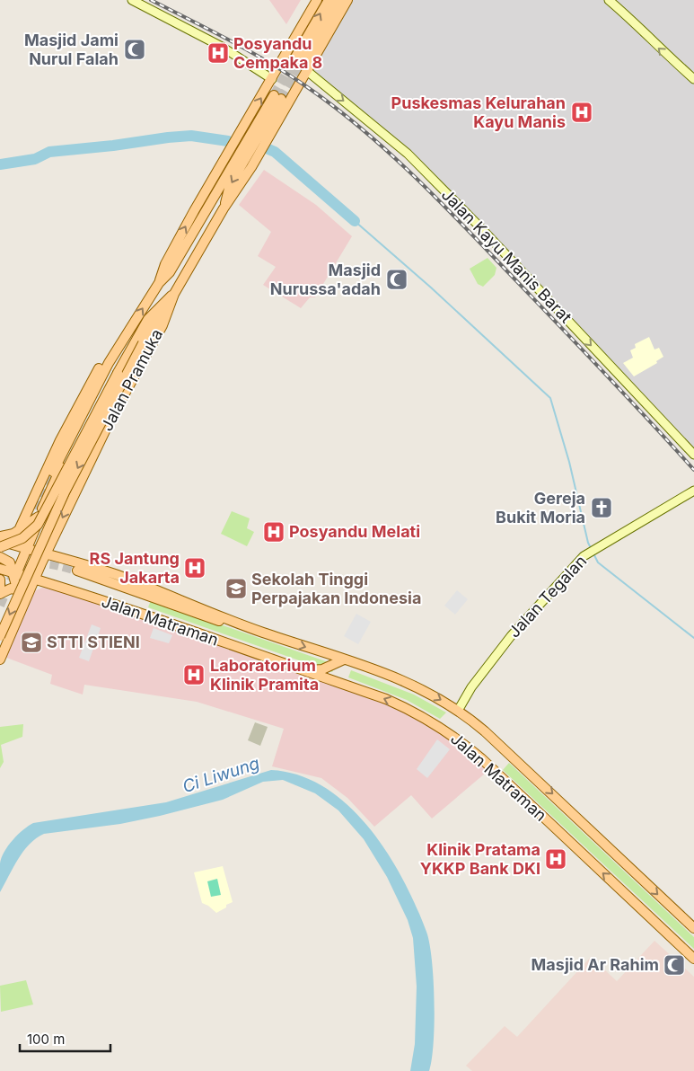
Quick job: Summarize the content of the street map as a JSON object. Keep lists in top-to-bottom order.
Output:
{
  "streets": {
    "main road": ["Jalan Pramuka", "Jalan Matraman"],
    "street": ["Jalan Kayu Manis Barat", "Jalan Tegalan"]
  },
  "crossings": [
    ["Jalan Kayu Manis Barat", "Jalan Pramuka"],
    ["Jalan Pramuka", "Jalan Matraman"],
    ["Jalan Tegalan", "Jalan Matraman"]
  ],
  "one_way": ["Jalan Kayu Manis Barat"],
  "water": ["Ci Liwung"],
  "places": {
    "mosque": ["Masjid Jami Nurul Falah", "Masjid Nurussa'adah", "Masjid Ar Rahim"],
    "hospital": [
      "Posyandu Cempaka 8",
      "Puskesmas Kelurahan Kayu Manis",
      "Posyandu Melati",
      "RS Jantung Jakarta",
      "Laboratorium Klinik Pramita",
      "Klinik Pratama YKKP Bank DKI"
    ],
    "church": ["Gereja Bukit Moria"],
    "school or university": ["Sekolah Tinggi Perpajakan Indonesia", "STTI STIENI"]
  },
  "scale_bar": "100 m"
}
